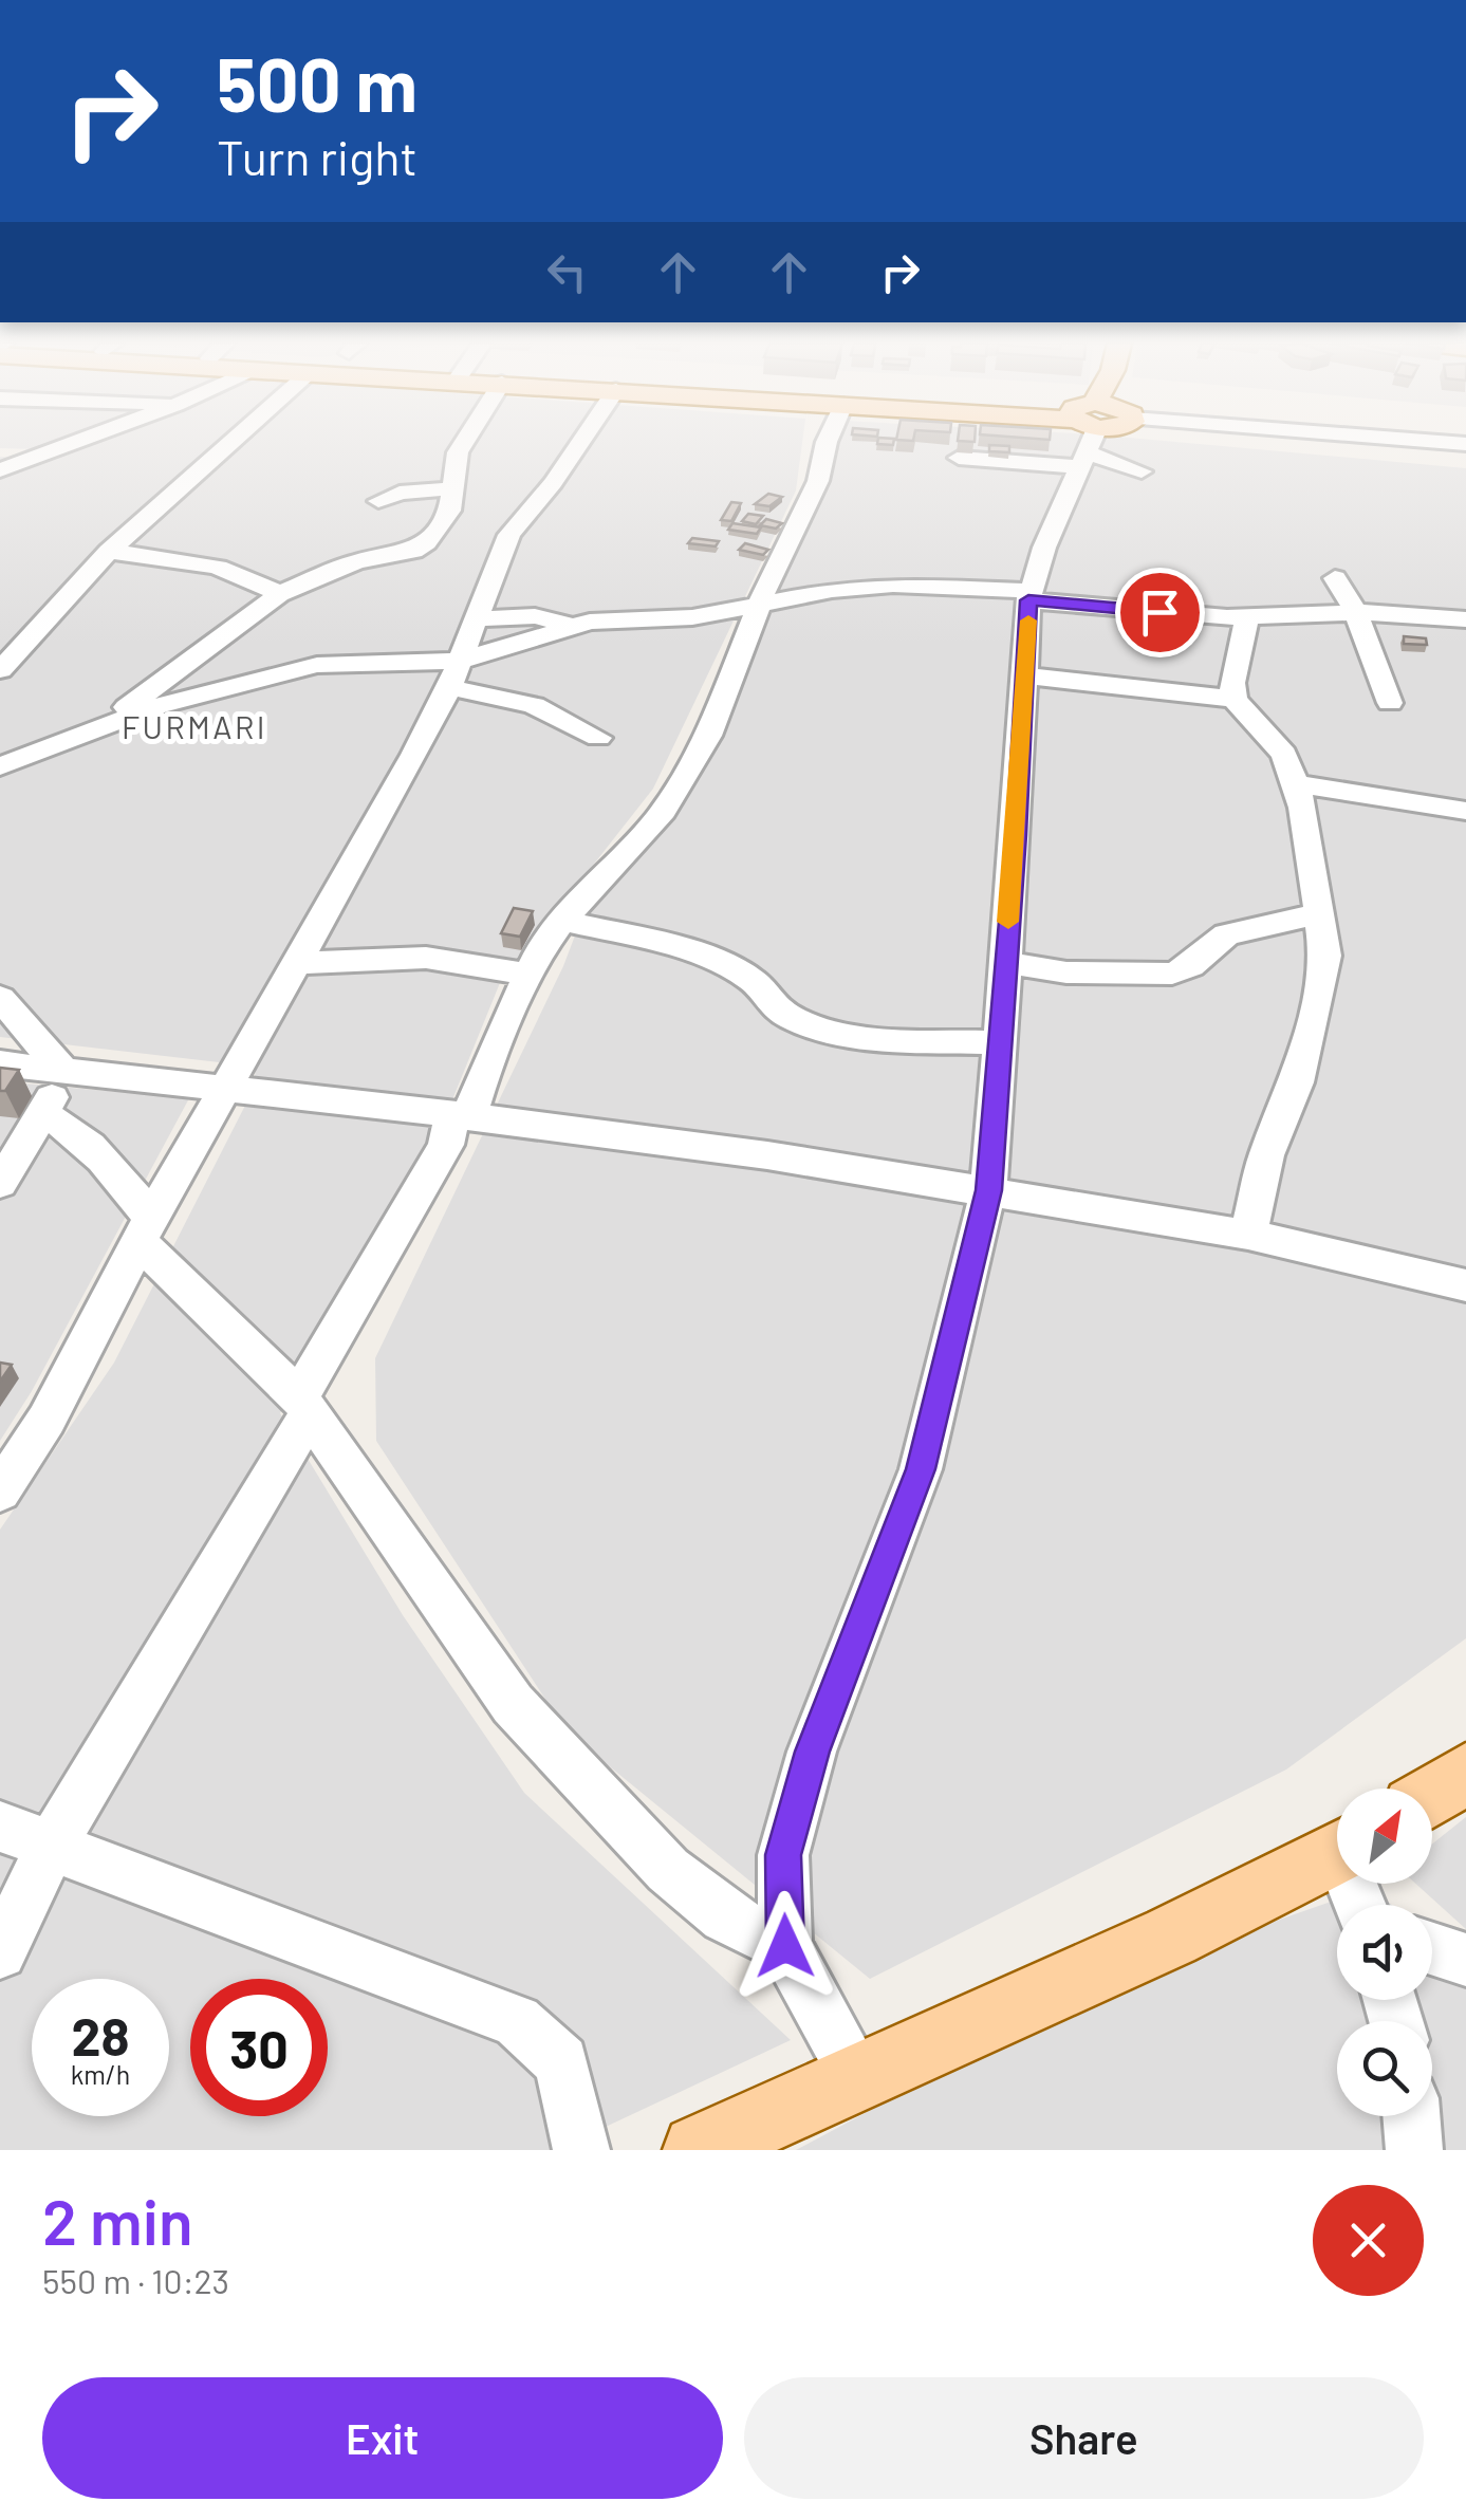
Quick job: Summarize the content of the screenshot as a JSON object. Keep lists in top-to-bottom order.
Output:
{
  "districts": ["FURMARI"],
  "north": "top right",
  "page": {
    "turn": ["500 m", "Turn right"],
    "speed": "28 km/h",
    "limit": "30",
    "heading": ["2 min", "550 m · 10:23"],
    "buttons": ["Exit", "Share"]
  }
}
